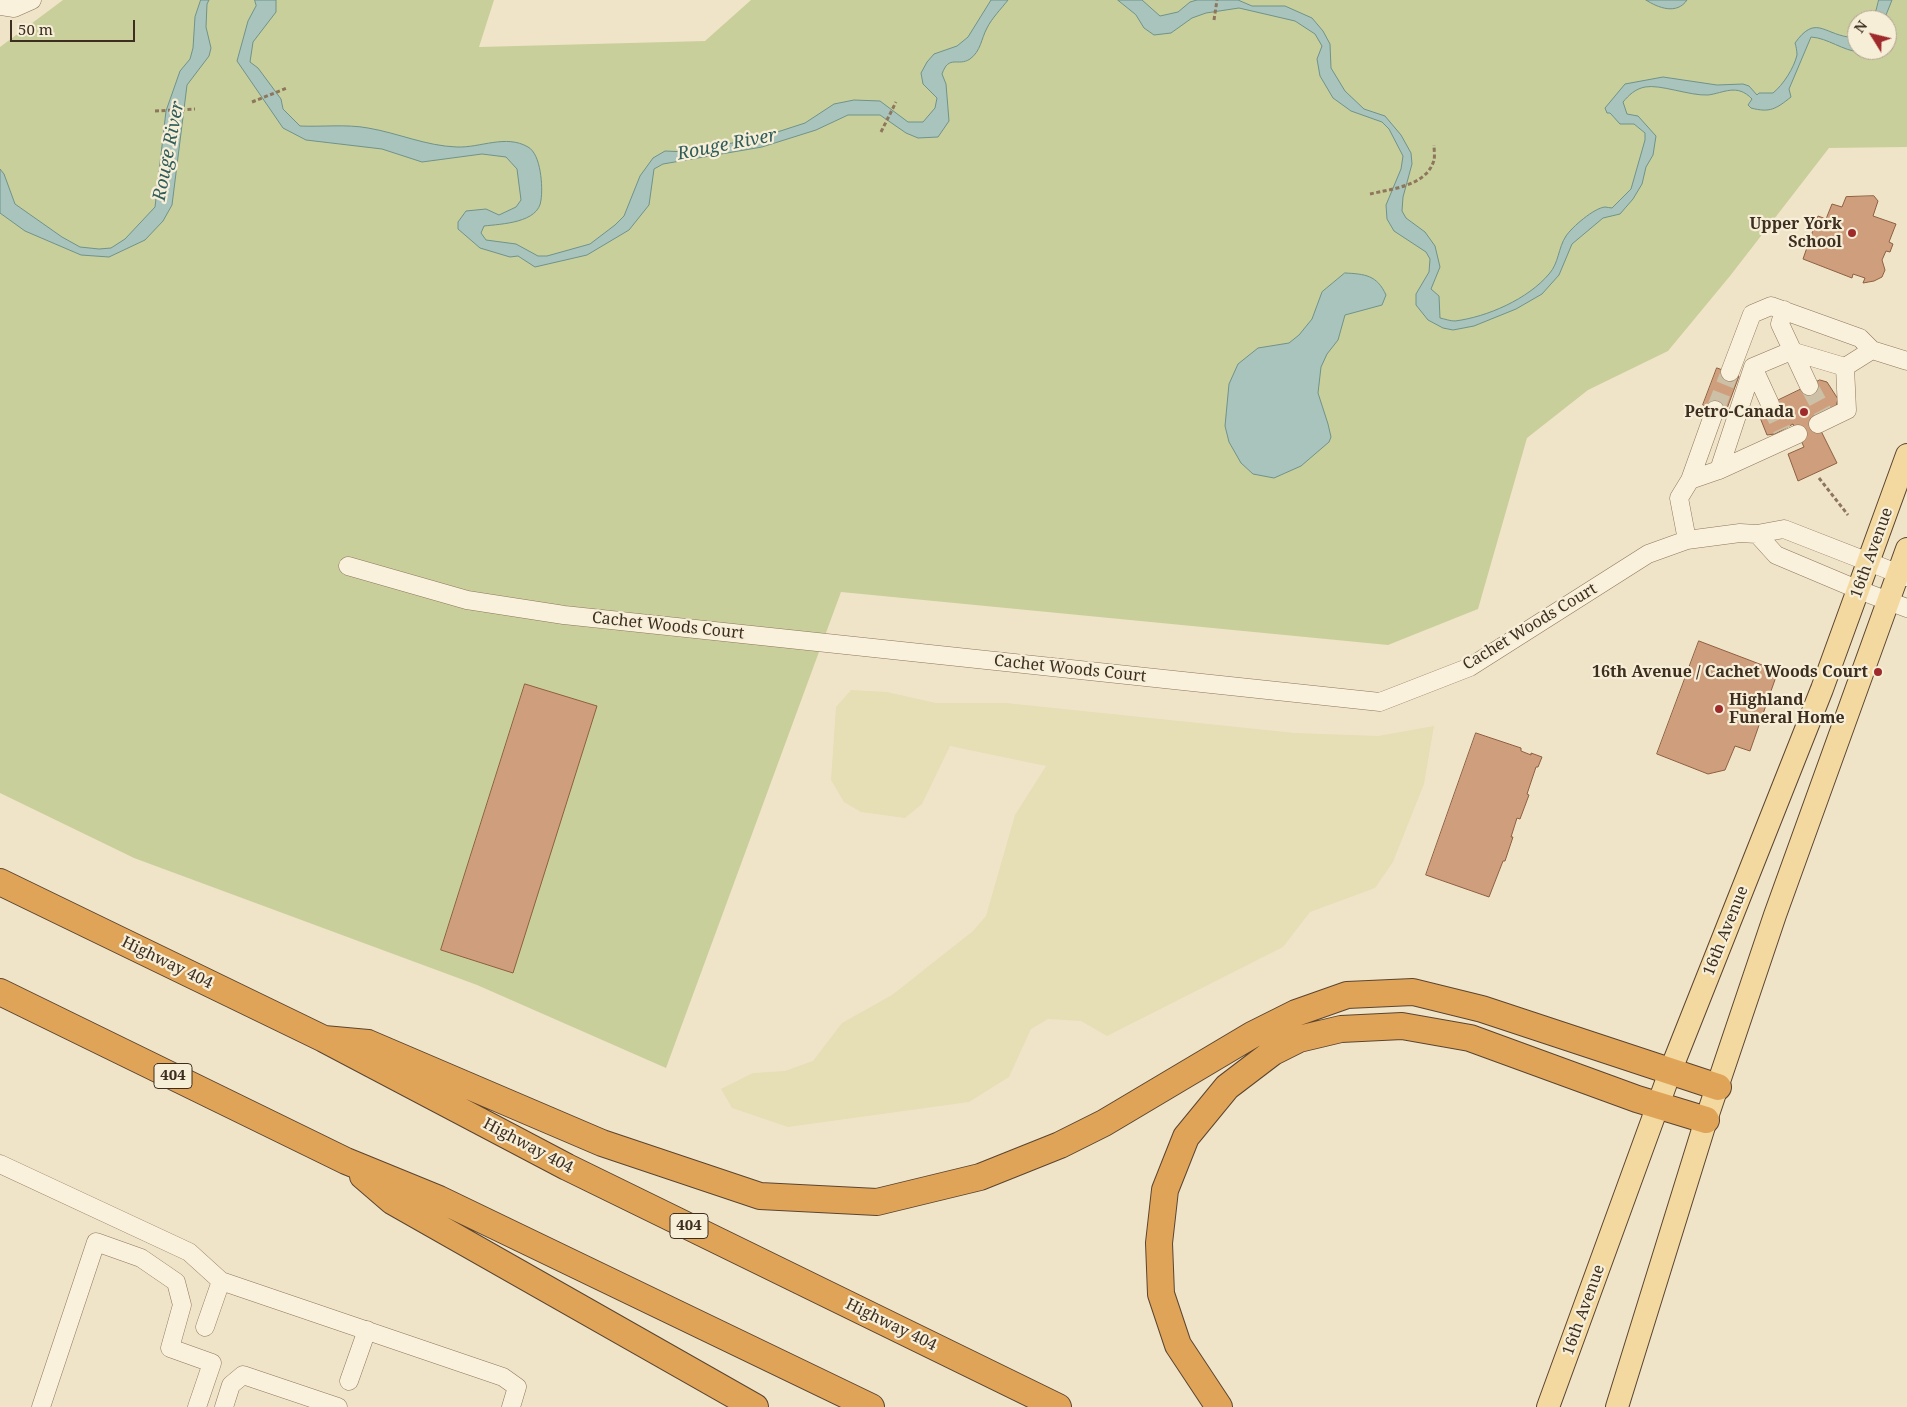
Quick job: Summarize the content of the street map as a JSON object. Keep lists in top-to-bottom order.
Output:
{
  "streets": {
    "highway": ["Highway 404", "404"],
    "main road": ["16th Avenue"],
    "street": ["Cachet Woods Court"]
  },
  "crossings": [
    ["16th Avenue", "Cachet Woods Court"]
  ],
  "water": ["Rouge River"],
  "places": [
    "Upper York School",
    "Petro-Canada",
    "16th Avenue / Cachet Woods Court",
    "Highland Funeral Home"
  ],
  "scale_bar": "50 m",
  "north": "top left"
}
